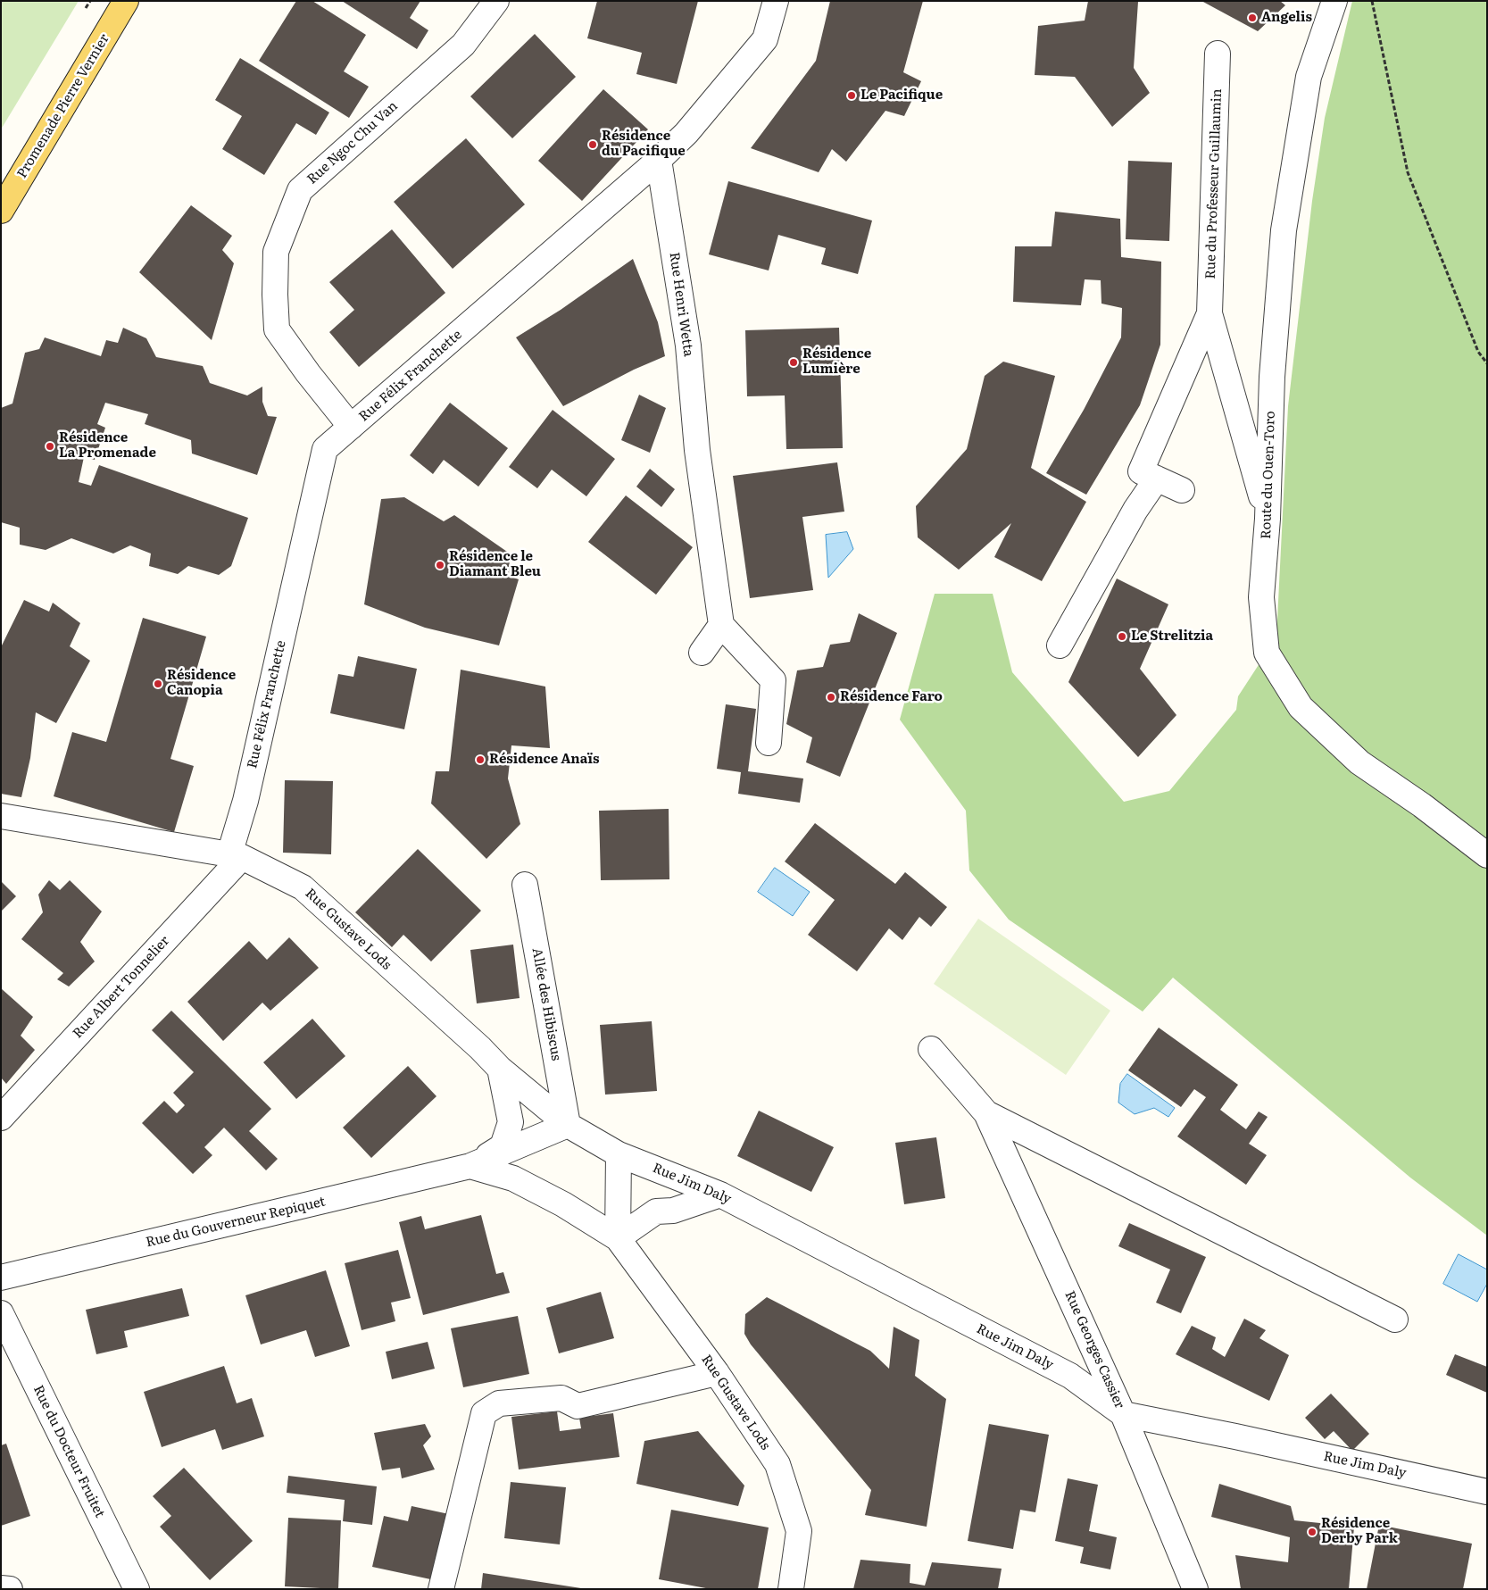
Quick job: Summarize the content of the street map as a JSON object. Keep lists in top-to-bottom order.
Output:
{
  "streets": {
    "main road": ["Promenade Pierre Vernier"],
    "street": [
      "Rue Ngoc Chu Van",
      "Rue du Professeur Guillaumin",
      "Rue Henri Wetta",
      "Rue Félix Franchette",
      "Route du Ouen-Toro",
      "Rue Gustave Lods",
      "Rue Albert Tonnelier",
      "Allée des Hibiscus",
      "Rue Jim Daly",
      "Rue du Gouverneur Repiquet",
      "Rue Georges Cassier",
      "Rue du Docteur Fruitet"
    ]
  },
  "crossings": [
    ["Rue Ngoc Chu Van", "Rue Félix Franchette"],
    ["Rue du Professeur Guillaumin", "Route du Ouen-Toro"],
    ["Rue Henri Wetta", "Rue Félix Franchette"],
    ["Rue Félix Franchette", "Rue Gustave Lods"],
    ["Rue Félix Franchette", "Rue Albert Tonnelier"],
    ["Rue Gustave Lods", "Rue Albert Tonnelier"],
    ["Rue Gustave Lods", "Allée des Hibiscus"],
    ["Rue Gustave Lods", "Rue Jim Daly"],
    ["Allée des Hibiscus", "Rue Jim Daly"],
    ["Rue Jim Daly", "Rue Georges Cassier"]
  ],
  "places": [
    "Angelis",
    "Le Pacifique",
    "Résidence du Pacifique",
    "Résidence Lumière",
    "Résidence La Promenade",
    "Résidence le Diamant Bleu",
    "Le Strelitzia",
    "Résidence Canopia",
    "Résidence Faro",
    "Résidence Anaïs",
    "Résidence Derby Park"
  ]
}
